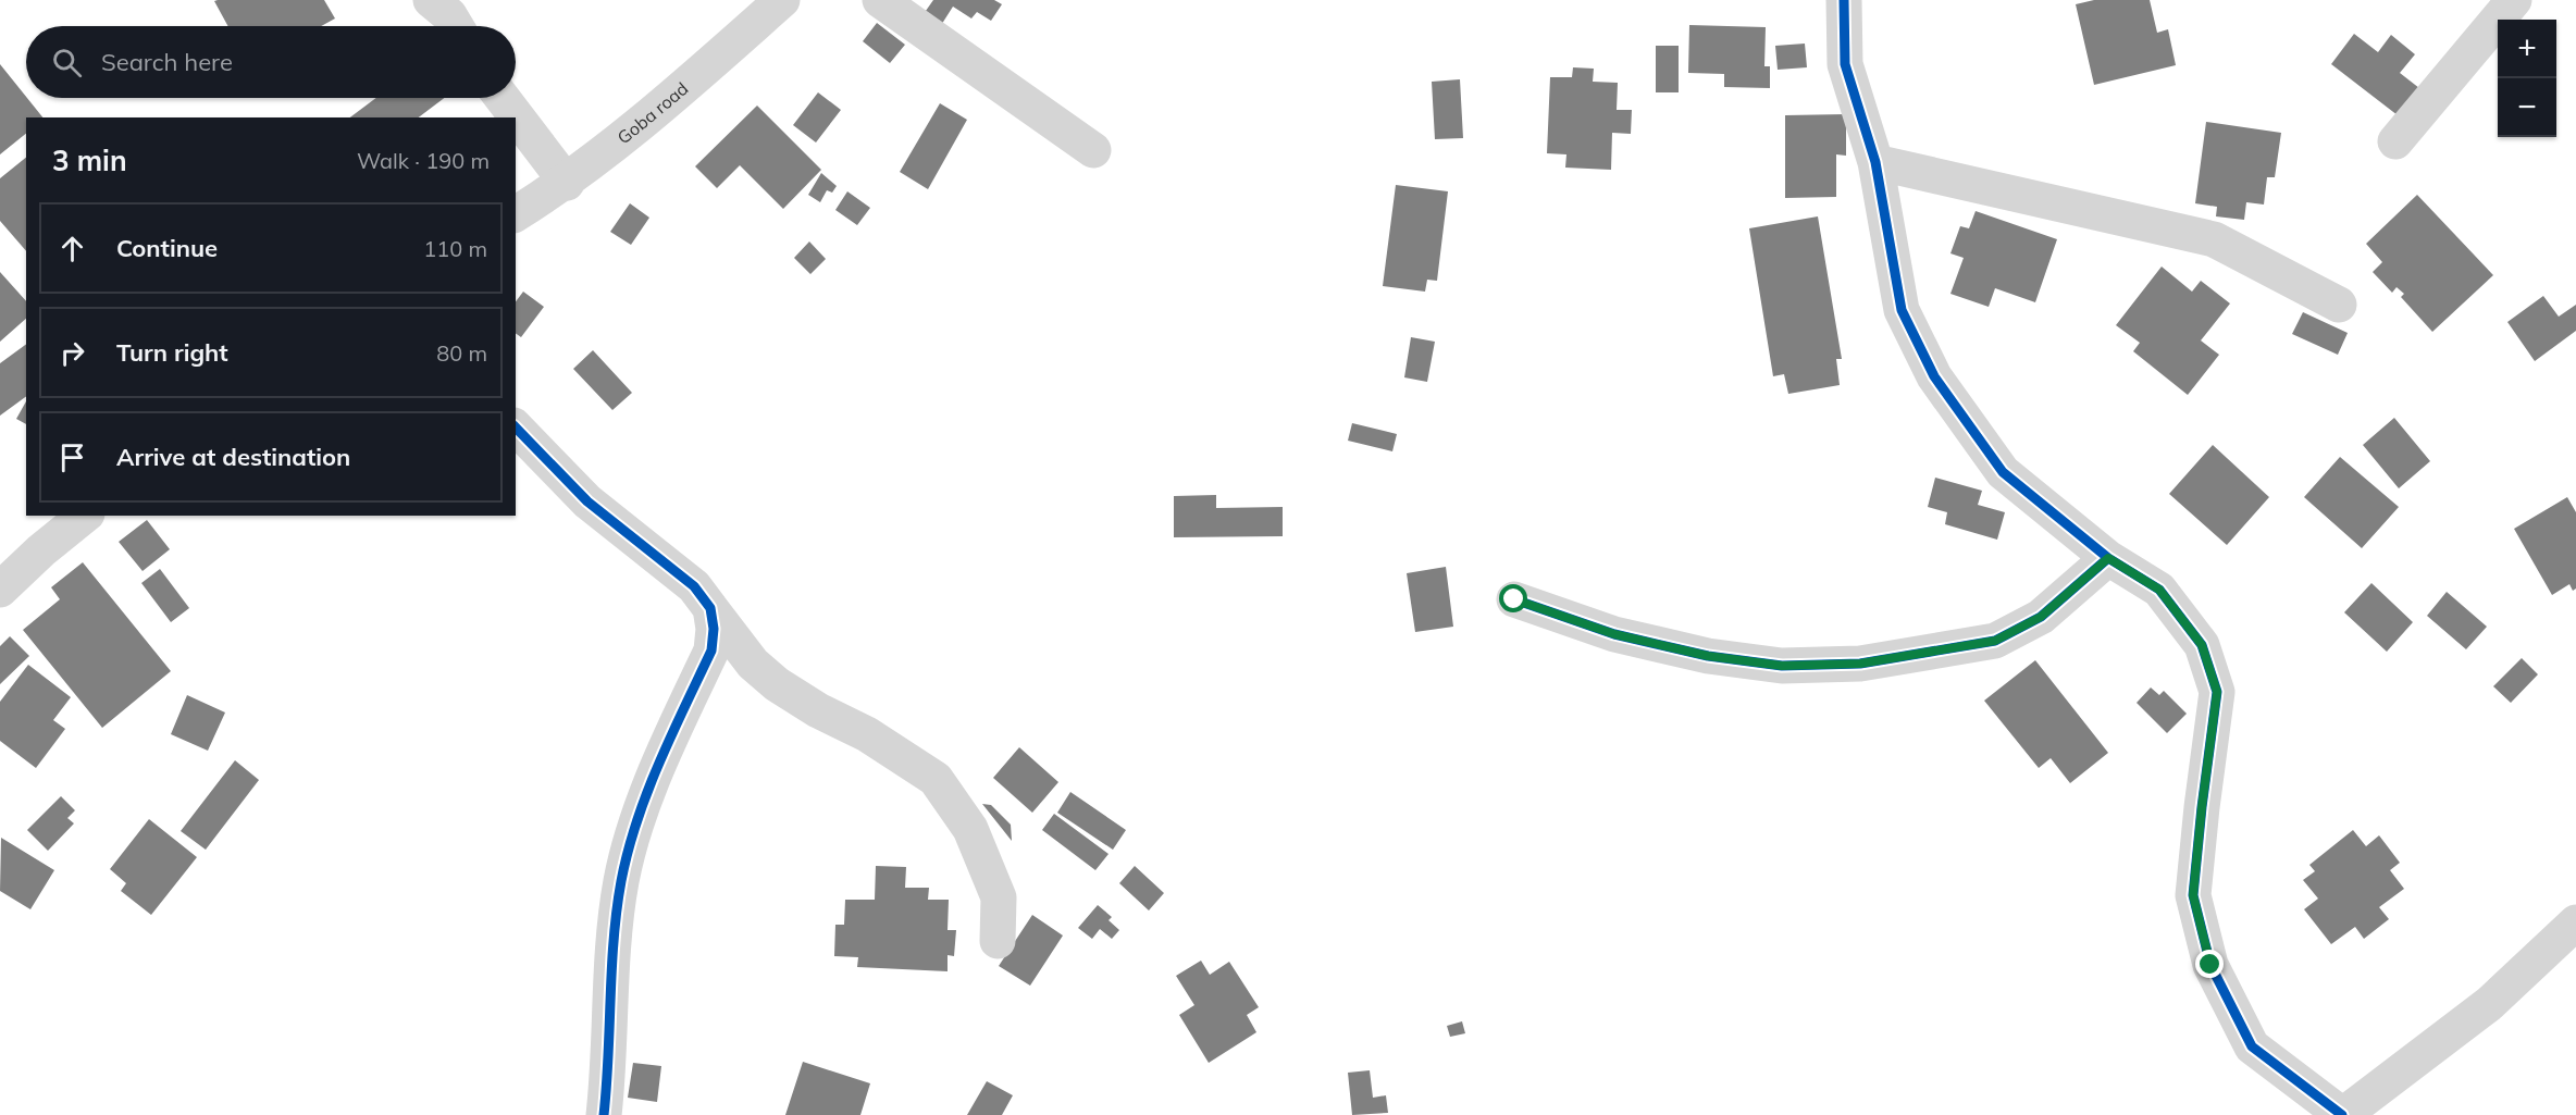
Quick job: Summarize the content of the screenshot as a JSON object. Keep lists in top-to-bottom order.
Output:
{
  "streets": {
    "street": ["Goba road"]
  },
  "page": {
    "map_buttons": ["+", "−"],
    "search": "Search here",
    "heading": ["3 min", "Walk · 190 m"],
    "list": [
      ["Continue", "110 m"],
      ["Turn right", "80 m"],
      "Arrive at destination"
    ]
  }
}
